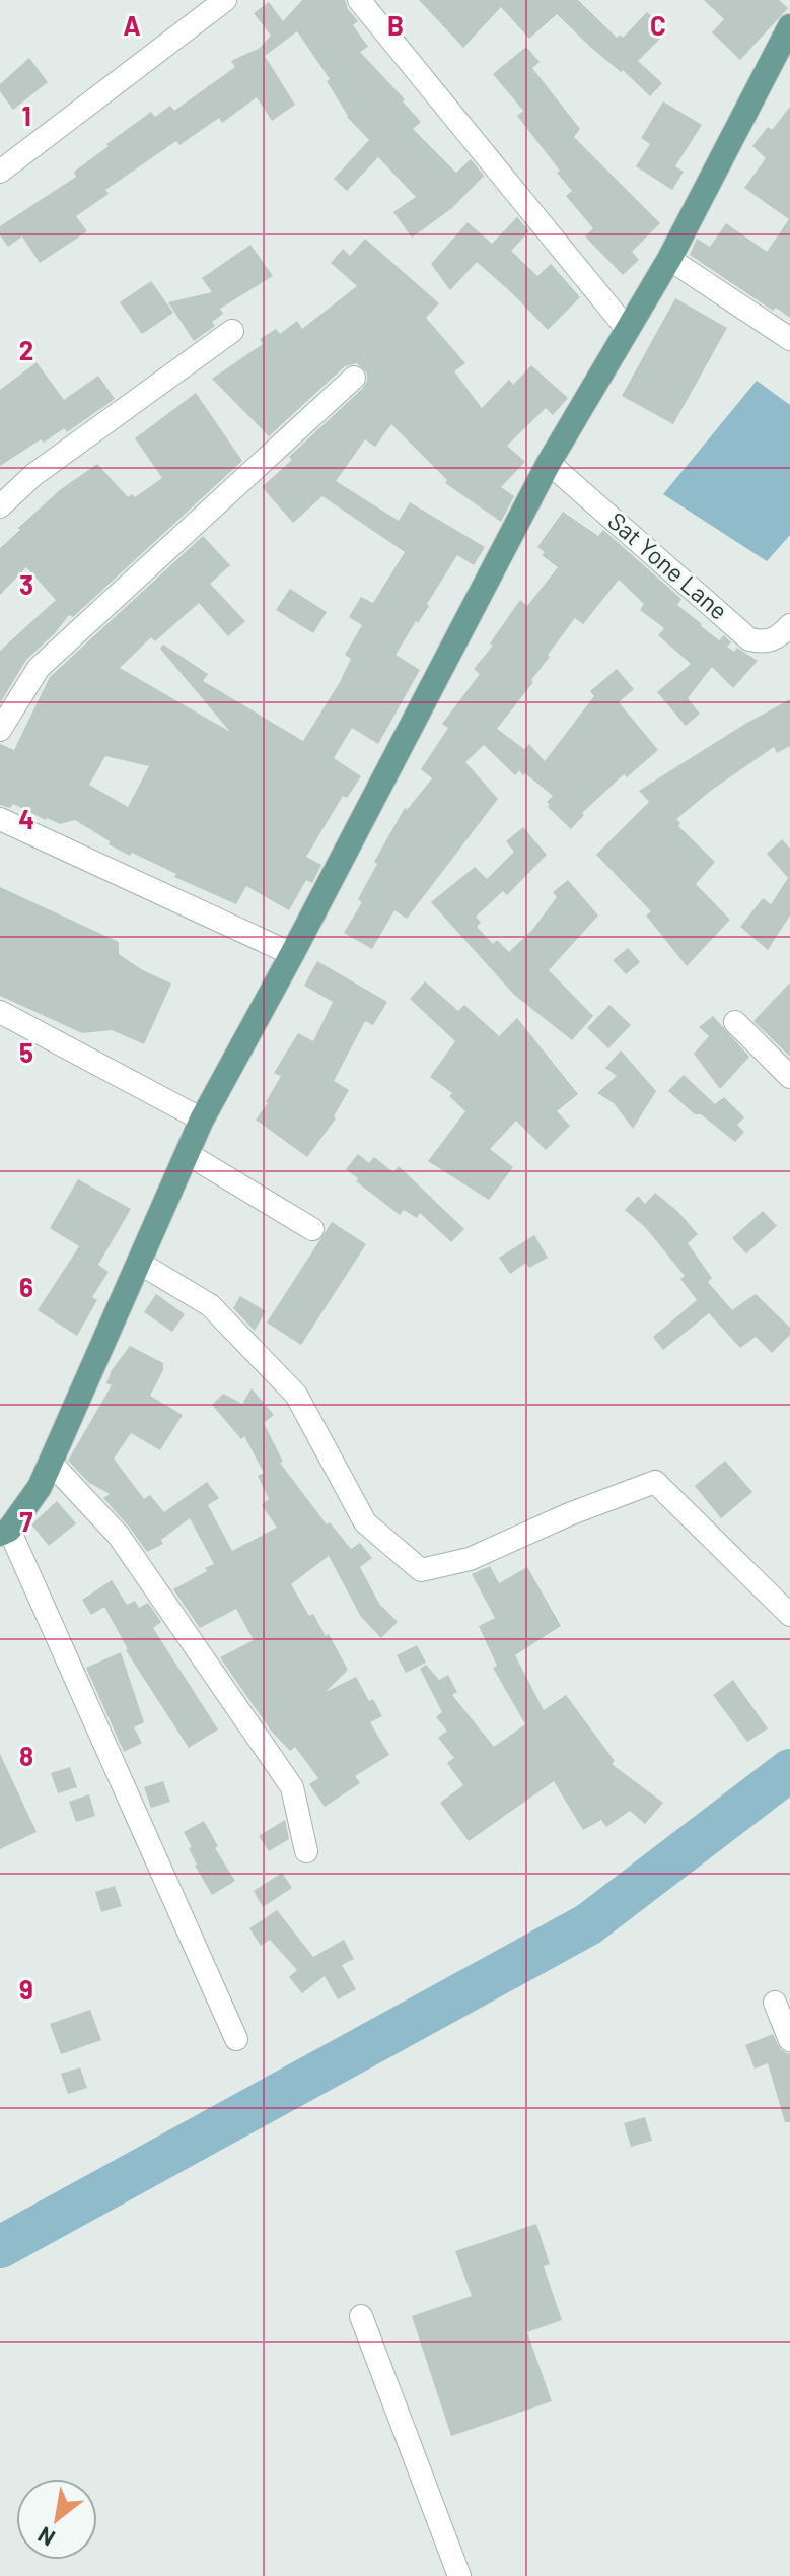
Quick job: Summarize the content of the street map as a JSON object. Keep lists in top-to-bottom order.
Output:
{
  "streets": {
    "street": ["Sat Yone Lane"]
  },
  "north": "bottom left",
  "grid": {
    "columns": ["A", "B", "C"],
    "rows": [
      "1",
      "2",
      "3",
      "4",
      "5",
      "6",
      "7",
      "8",
      "9"
    ]
  }
}
